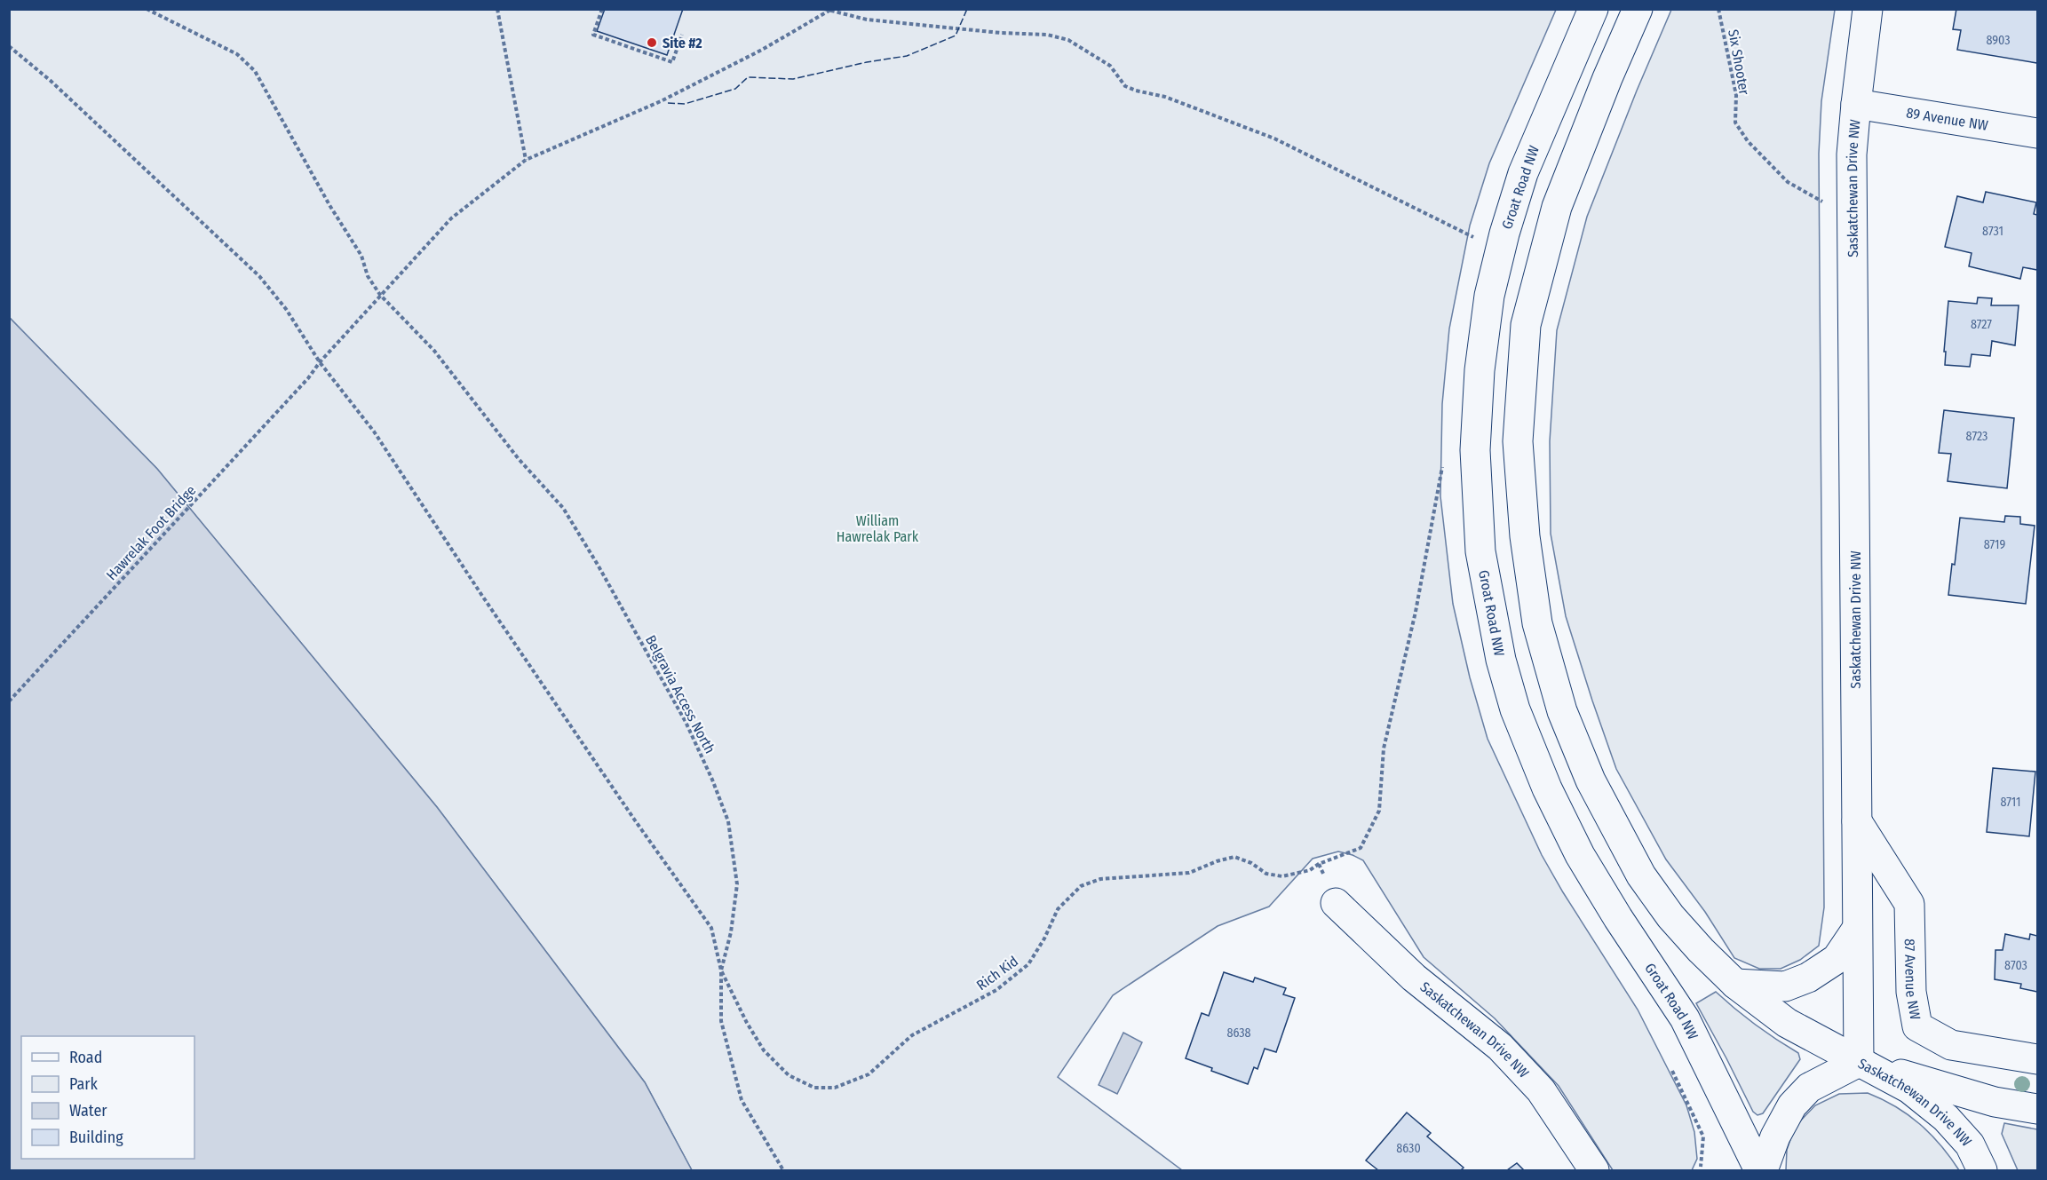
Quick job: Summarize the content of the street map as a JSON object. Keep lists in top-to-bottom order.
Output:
{
  "streets": {
    "main road": [
      "89 Avenue NW",
      "Groat Road NW",
      "Saskatchewan Drive NW",
      "87 Avenue NW"
    ],
    "path": [
      "Six Shooter",
      "Hawrelak Foot Bridge",
      "Belgravia Access North",
      "Rich Kid"
    ]
  },
  "crossings": [
    ["89 Avenue NW", "Saskatchewan Drive NW"],
    ["Saskatchewan Drive NW", "87 Avenue NW"],
    ["Hawrelak Foot Bridge", "Belgravia Access North"],
    ["Belgravia Access North", "Rich Kid"]
  ],
  "parks": ["William Hawrelak Park"],
  "places": ["Site #2"],
  "house_numbers": [
    "8903",
    "8731",
    "8727",
    "8723",
    "8719",
    "8711",
    "8703",
    "8638",
    "8630"
  ],
  "legend": [
    "Road",
    "Park",
    "Water",
    "Building"
  ]
}
